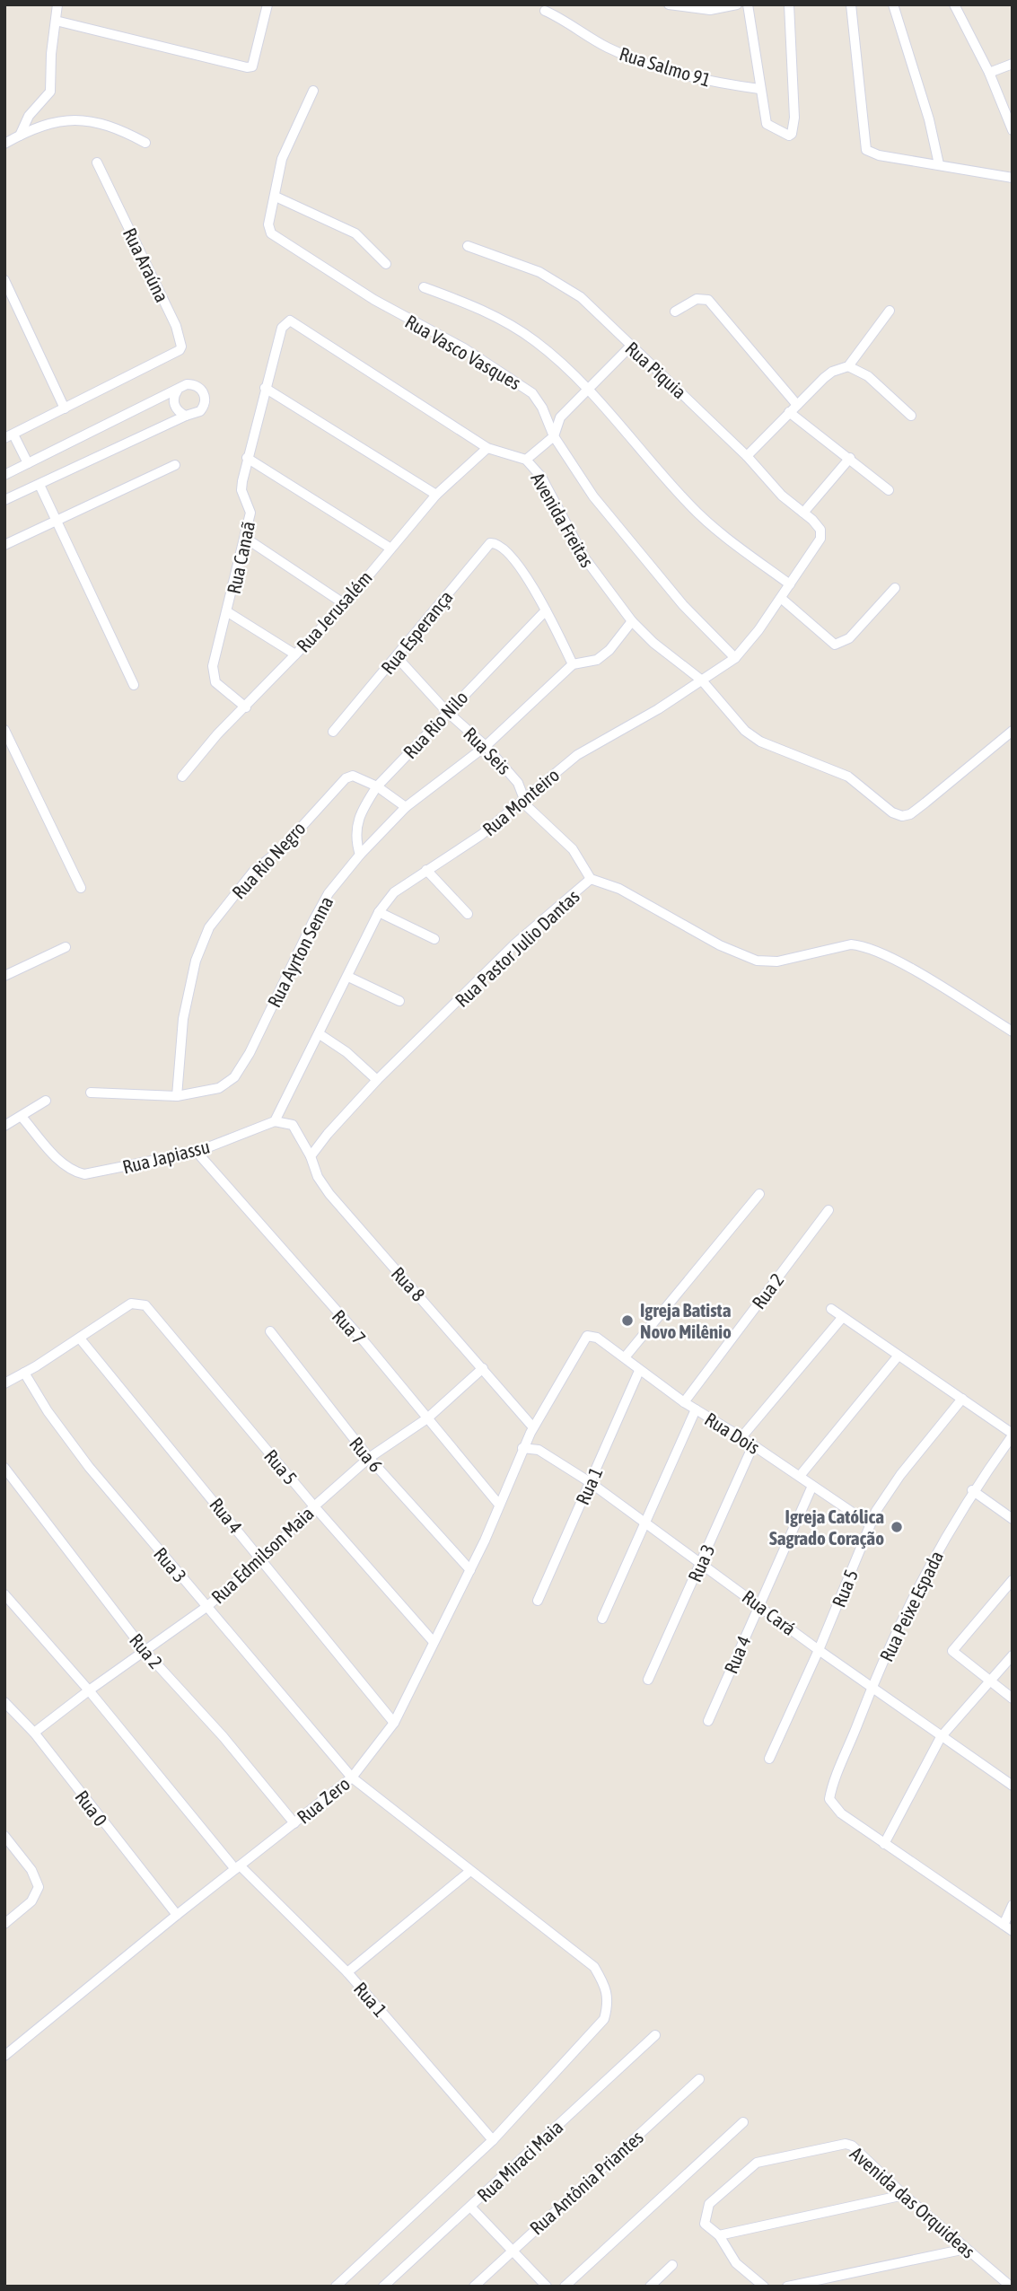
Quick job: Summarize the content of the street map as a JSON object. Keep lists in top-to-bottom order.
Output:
{
  "streets": {
    "street": [
      "Rua Salmo 91",
      "Rua Araúna",
      "Rua Vasco Vasques",
      "Rua Piquia",
      "Avenida Freitas",
      "Rua Canaã",
      "Rua Jerusalém",
      "Rua Esperança",
      "Rua Rio Nilo",
      "Rua Seis",
      "Rua Monteiro",
      "Rua Rio Negro",
      "Rua Pastor Julio Dantas",
      "Rua Ayrton Senna",
      "Rua Japiassu",
      "Rua 8",
      "Rua 2",
      "Rua 7",
      "Rua Dois",
      "Rua 6",
      "Rua 5",
      "Rua 1",
      "Rua 4",
      "Rua Edmilson Maia",
      "Rua 3",
      "Rua Peixe Espada",
      "Rua Cará",
      "Rua Zero",
      "Rua 0",
      "Rua Miraci Maia",
      "Rua Antônia Priantes",
      "Avenida das Orquideas"
    ]
  },
  "crossings": [
    ["Rua Vasco Vasques", "Rua Monteiro"],
    ["Rua Piquia", "Rua Monteiro"],
    ["Avenida Freitas", "Rua Canaã"],
    ["Avenida Freitas", "Rua Jerusalém"],
    ["Avenida Freitas", "Rua Monteiro"],
    ["Avenida Freitas", "Rua Ayrton Senna"],
    ["Rua Canaã", "Rua Jerusalém"],
    ["Rua Esperança", "Rua Rio Nilo"],
    ["Rua Esperança", "Rua Seis"],
    ["Rua Rio Nilo", "Rua Seis"],
    ["Rua Rio Nilo", "Rua Rio Negro"],
    ["Rua Rio Nilo", "Rua Ayrton Senna"],
    ["Rua Seis", "Rua Monteiro"],
    ["Rua Seis", "Rua Pastor Julio Dantas"],
    ["Rua Seis", "Rua Ayrton Senna"],
    ["Rua Monteiro", "Rua Japiassu"],
    ["Rua Rio Negro", "Rua Ayrton Senna"],
    ["Rua Pastor Julio Dantas", "Rua 8"],
    ["Rua Japiassu", "Rua 7"],
    ["Rua 8", "Rua Edmilson Maia"],
    ["Rua 8", "Rua Cará"],
    ["Rua 8", "Rua Zero"],
    ["Rua 2", "Rua Dois"],
    ["Rua 2", "Rua Edmilson Maia"],
    ["Rua 2", "Rua Zero"],
    ["Rua 7", "Rua Edmilson Maia"],
    ["Rua 7", "Rua Zero"],
    ["Rua Dois", "Rua 5"],
    ["Rua Dois", "Rua 1"],
    ["Rua Dois", "Rua 4"],
    ["Rua Dois", "Rua 3"],
    ["Rua Dois", "Rua Zero"],
    ["Rua 6", "Rua Edmilson Maia"],
    ["Rua 6", "Rua Zero"],
    ["Rua 5", "Rua 4"],
    ["Rua 5", "Rua Edmilson Maia"],
    ["Rua 5", "Rua Cará"],
    ["Rua 5", "Rua Zero"],
    ["Rua 1", "Rua Edmilson Maia"],
    ["Rua 1", "Rua 3"],
    ["Rua 1", "Rua Cará"],
    ["Rua 1", "Rua Zero"],
    ["Rua 4", "Rua Edmilson Maia"],
    ["Rua 4", "Rua Cará"],
    ["Rua 4", "Rua Zero"],
    ["Rua Edmilson Maia", "Rua 3"],
    ["Rua Edmilson Maia", "Rua 0"],
    ["Rua 3", "Rua Cará"],
    ["Rua 3", "Rua Zero"],
    ["Rua Peixe Espada", "Rua Cará"],
    ["Rua Cará", "Rua Zero"],
    ["Rua Zero", "Rua 0"]
  ],
  "places": ["Igreja Batista Novo Milênio", "Igreja Católica Sagrado Coração"]
}
